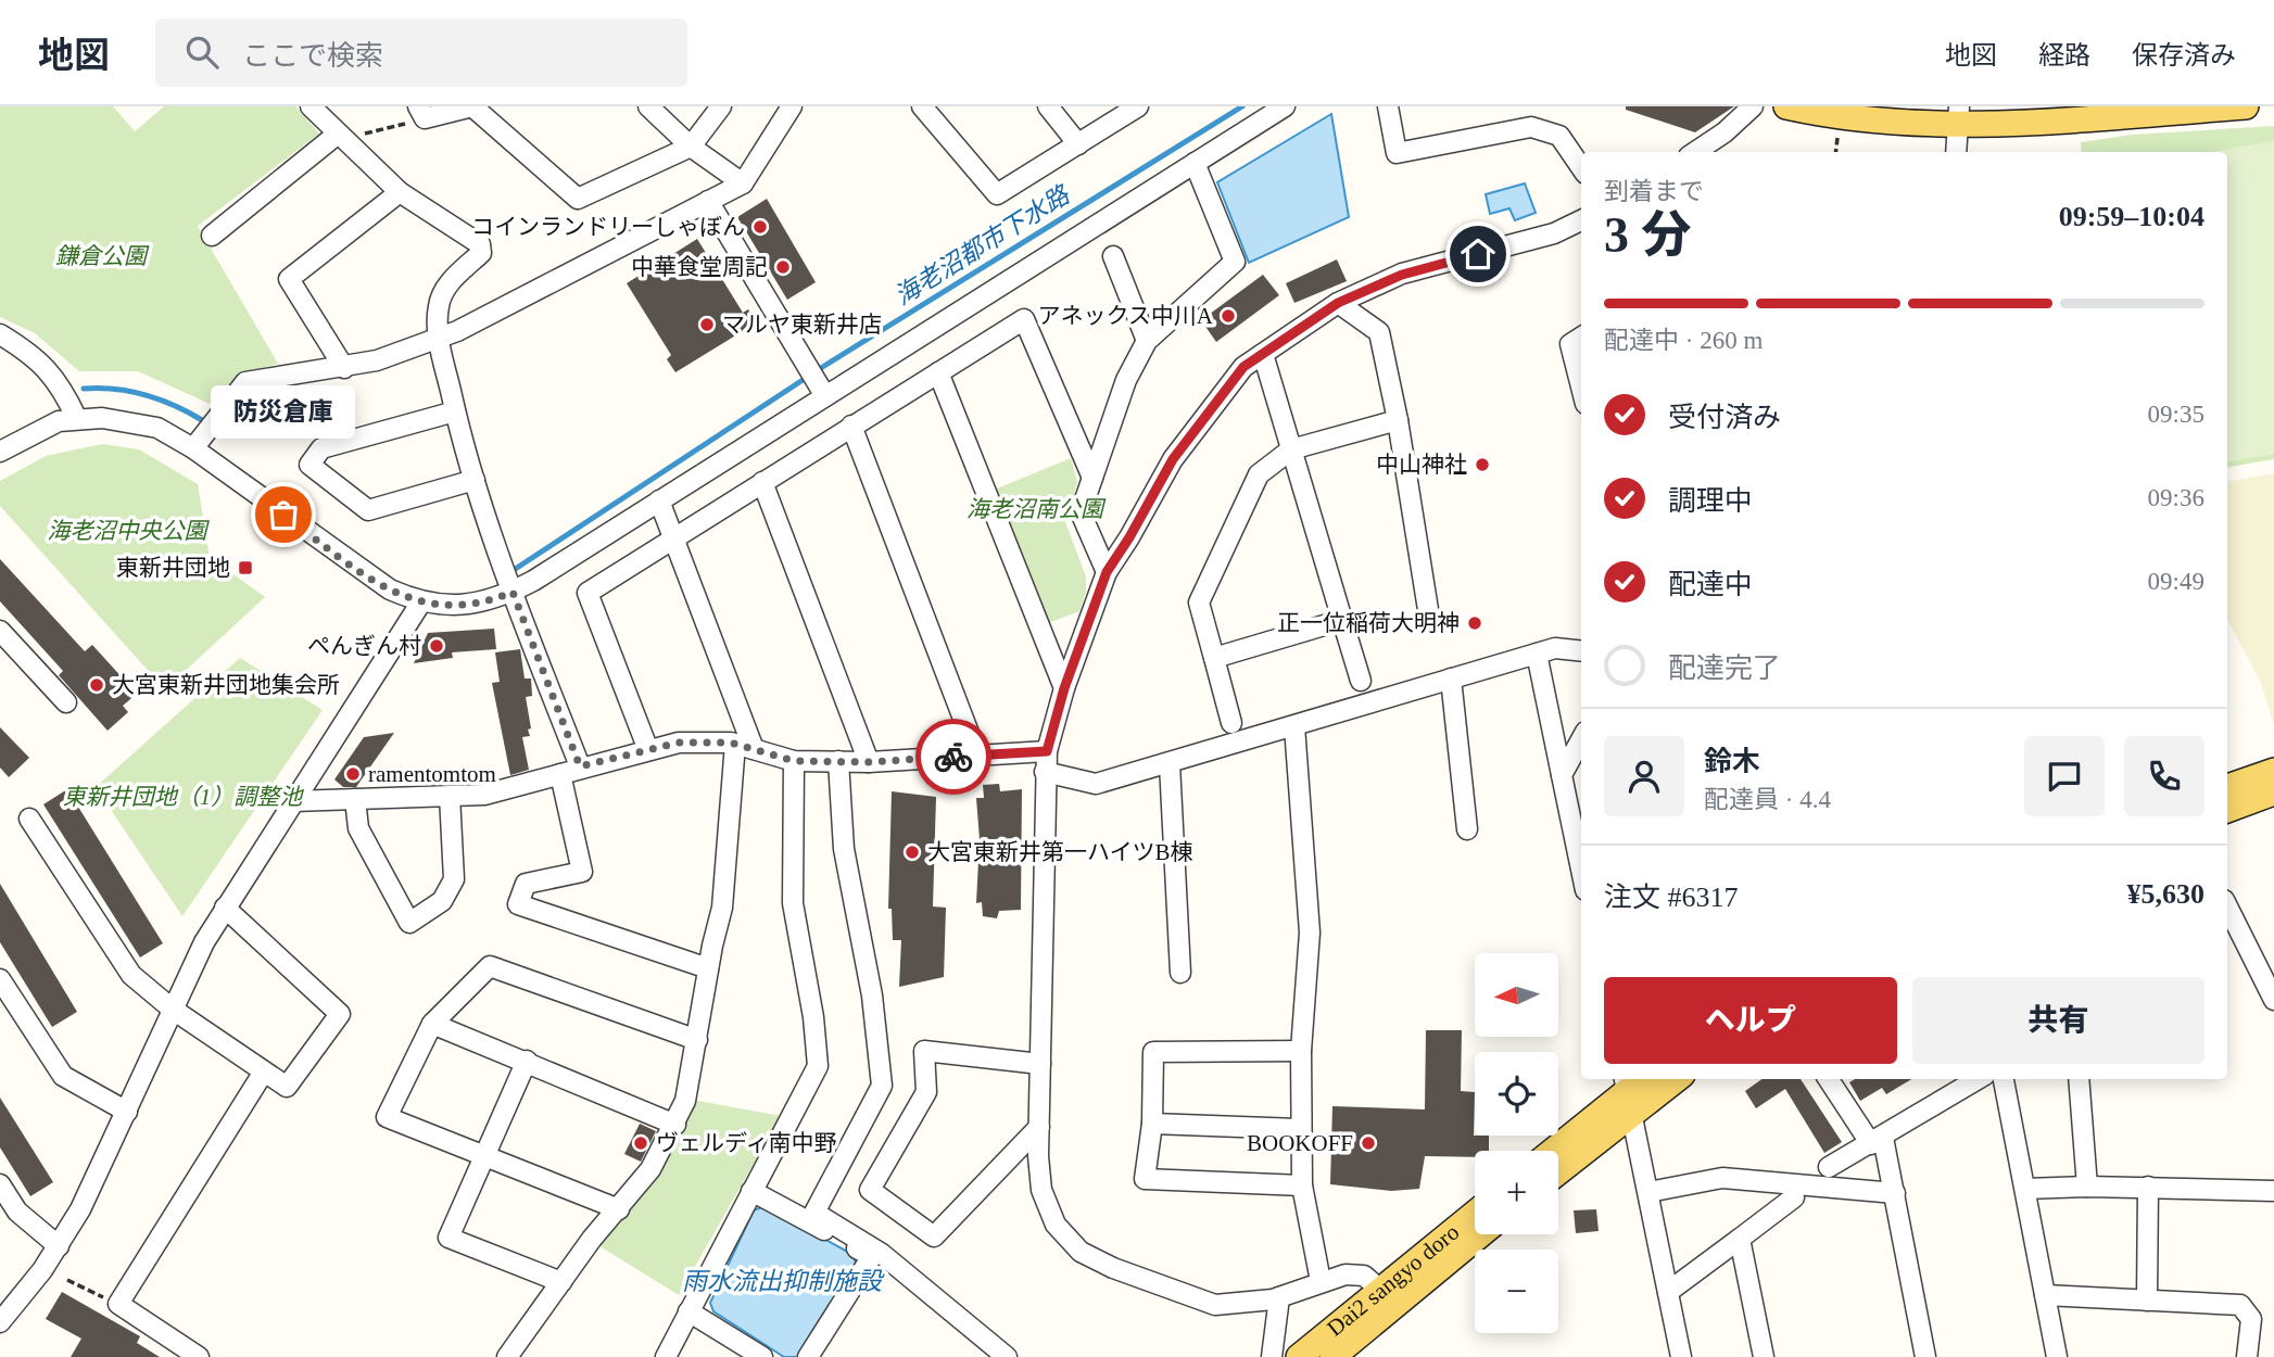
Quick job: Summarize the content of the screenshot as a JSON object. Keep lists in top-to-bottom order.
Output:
{
  "streets": {
    "main road": ["Dai2 sangyo doro"]
  },
  "water": ["海老沼都市下水路", "雨水流出抑制施設"],
  "parks": [
    "鎌倉公園",
    "海老沼南公園",
    "海老沼中央公園",
    "東新井団地（1）調整池"
  ],
  "places": {
    "other": [
      "コインランドリーしゃぼん",
      "中華食堂周記",
      "アネックス中川A",
      "マルヤ東新井店",
      "中山神社",
      "防災倉庫",
      "正一位稲荷大明神",
      "ぺんぎん村",
      "大宮東新井団地集会所",
      "ramentomtom",
      "大宮東新井第一ハイツB棟",
      "ヴェルディ南中野",
      "BOOKOFF"
    ],
    "transit": ["東新井団地"]
  },
  "north": "left",
  "page": {
    "header": "地図",
    "search": "ここで検索",
    "nav": ["地図", "経路", "保存済み"],
    "heading": ["3 分", "到着まで", "09:59–10:04"],
    "panel": [
      "鈴木",
      "配達員 · 4.4",
      "注文 #6317",
      "¥5,630"
    ],
    "bar": "配達中 · 260 m",
    "list": [
      ["受付済み", "09:35"],
      ["調理中", "09:36"],
      ["配達中", "09:49"],
      "配達完了"
    ],
    "bubble": "防災倉庫",
    "map_buttons": ["+", "−"],
    "buttons": ["ヘルプ", "共有"]
  }
}
